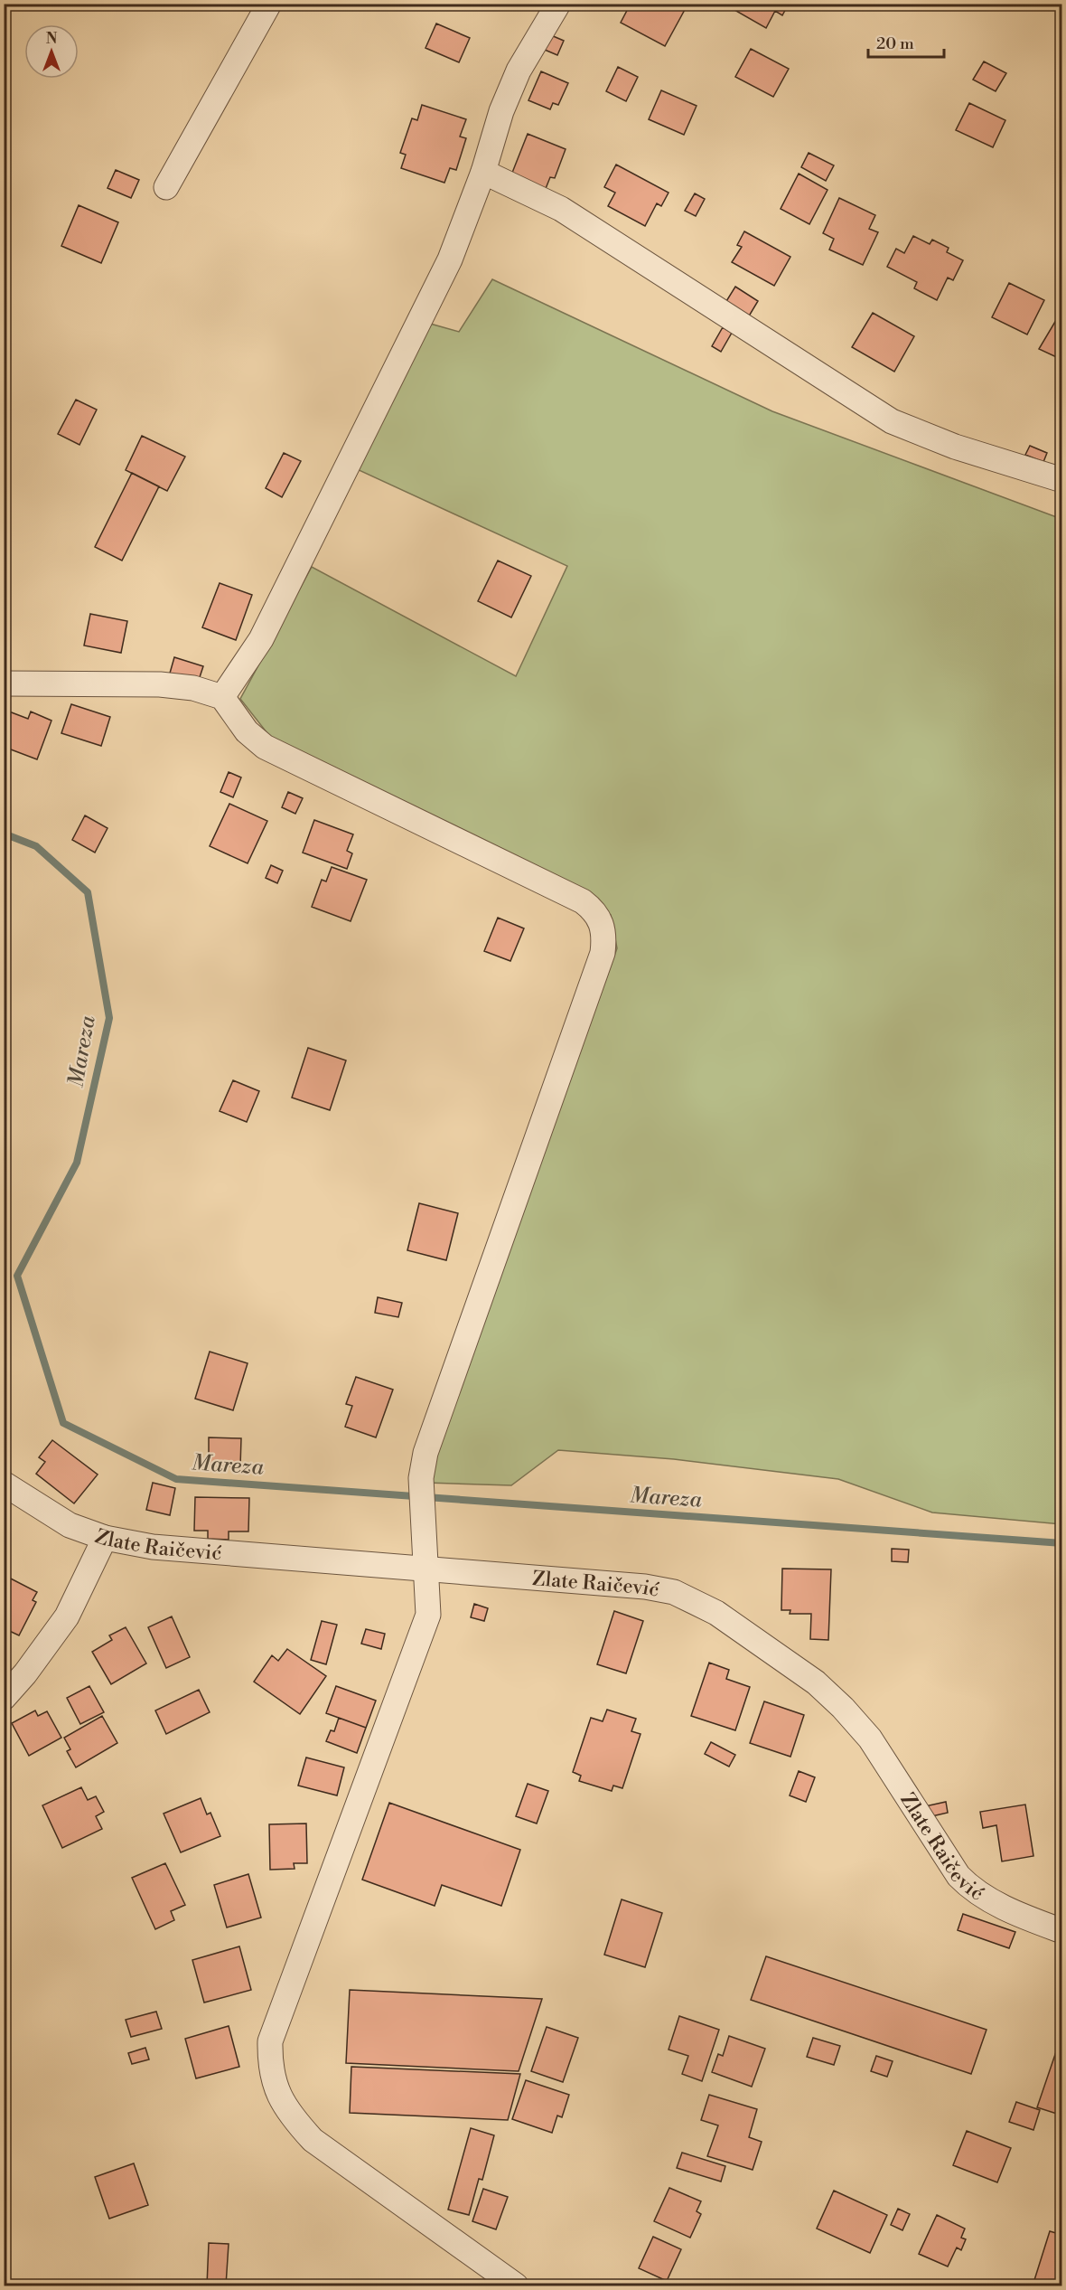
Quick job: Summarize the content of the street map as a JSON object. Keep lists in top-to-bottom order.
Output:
{
  "streets": {
    "street": ["Zlate Raičević"]
  },
  "water": ["Mareza"],
  "scale_bar": "20 m",
  "north": "top"
}
